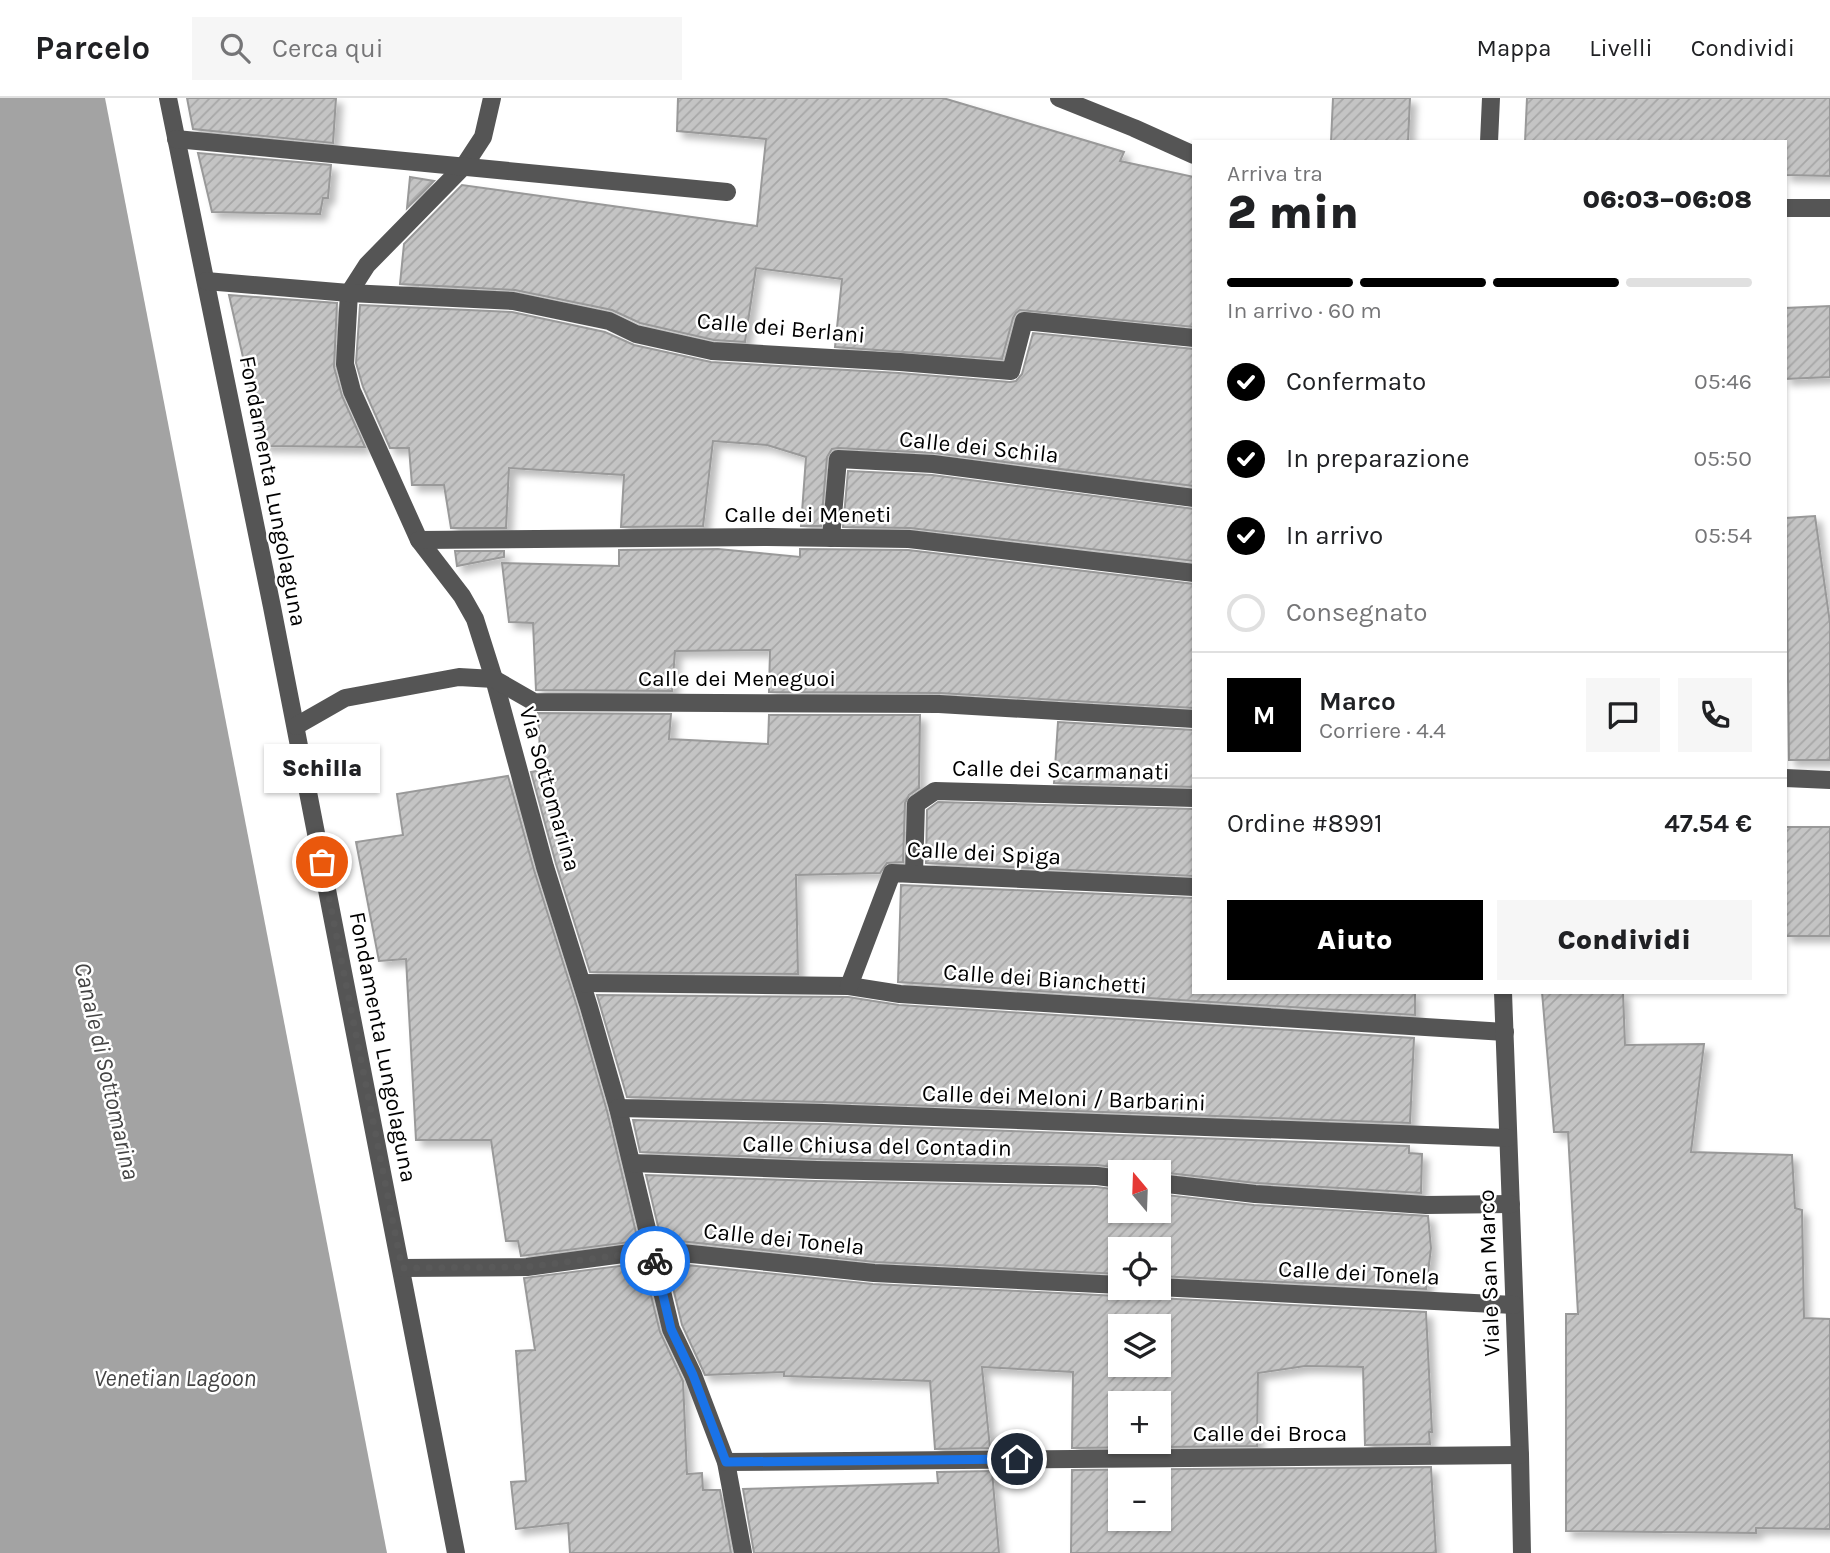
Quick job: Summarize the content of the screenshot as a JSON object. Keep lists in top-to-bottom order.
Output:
{
  "streets": {
    "street": [
      "Calle dei Berlani",
      "Calle dei Schila",
      "Fondamenta Lungolaguna",
      "Calle dei Meneti",
      "Calle dei Meneguoi",
      "Calle dei Scarmanati",
      "Via Sottomarina",
      "Calle dei Spiga",
      "Calle dei Bianchetti",
      "Calle dei Meloni / Barbarini",
      "Calle Chiusa del Contadin",
      "Calle dei Tonela",
      "Viale San Marco",
      "Calle dei Broca"
    ]
  },
  "crossings": [
    ["Calle dei Berlani", "Fondamenta Lungolaguna"],
    ["Calle dei Berlani", "Via Sottomarina"],
    ["Calle dei Schila", "Calle dei Meneti"],
    ["Fondamenta Lungolaguna", "Calle dei Meneguoi"],
    ["Fondamenta Lungolaguna", "Calle dei Tonela"],
    ["Calle dei Meneti", "Via Sottomarina"],
    ["Calle dei Meneguoi", "Via Sottomarina"],
    ["Calle dei Scarmanati", "Calle dei Spiga"],
    ["Via Sottomarina", "Calle dei Bianchetti"],
    ["Via Sottomarina", "Calle dei Meloni / Barbarini"],
    ["Via Sottomarina", "Calle Chiusa del Contadin"],
    ["Via Sottomarina", "Calle dei Tonela"],
    ["Via Sottomarina", "Calle dei Broca"],
    ["Calle dei Spiga", "Calle dei Bianchetti"],
    ["Calle dei Bianchetti", "Viale San Marco"],
    ["Calle dei Meloni / Barbarini", "Viale San Marco"],
    ["Calle dei Tonela", "Viale San Marco"],
    ["Viale San Marco", "Calle dei Broca"]
  ],
  "water": ["Canale di Sottomarina", "Venetian Lagoon"],
  "places": ["Schilla"],
  "north": "top",
  "page": {
    "header": "Parcelo",
    "search": "Cerca qui",
    "nav": ["Mappa", "Livelli", "Condividi"],
    "heading": ["2 min", "Arriva tra", "06:03–06:08"],
    "panel": [
      "Marco",
      "Corriere · 4.4",
      "Ordine #8991",
      "47.54 €"
    ],
    "bar": "In arrivo · 60 m",
    "list": [
      ["Confermato", "05:46"],
      ["In preparazione", "05:50"],
      ["In arrivo", "05:54"],
      "Consegnato"
    ],
    "round": "M",
    "bubble": "Schilla",
    "buttons": ["Aiuto", "Condividi"],
    "map_buttons": ["+", "−"]
  }
}
